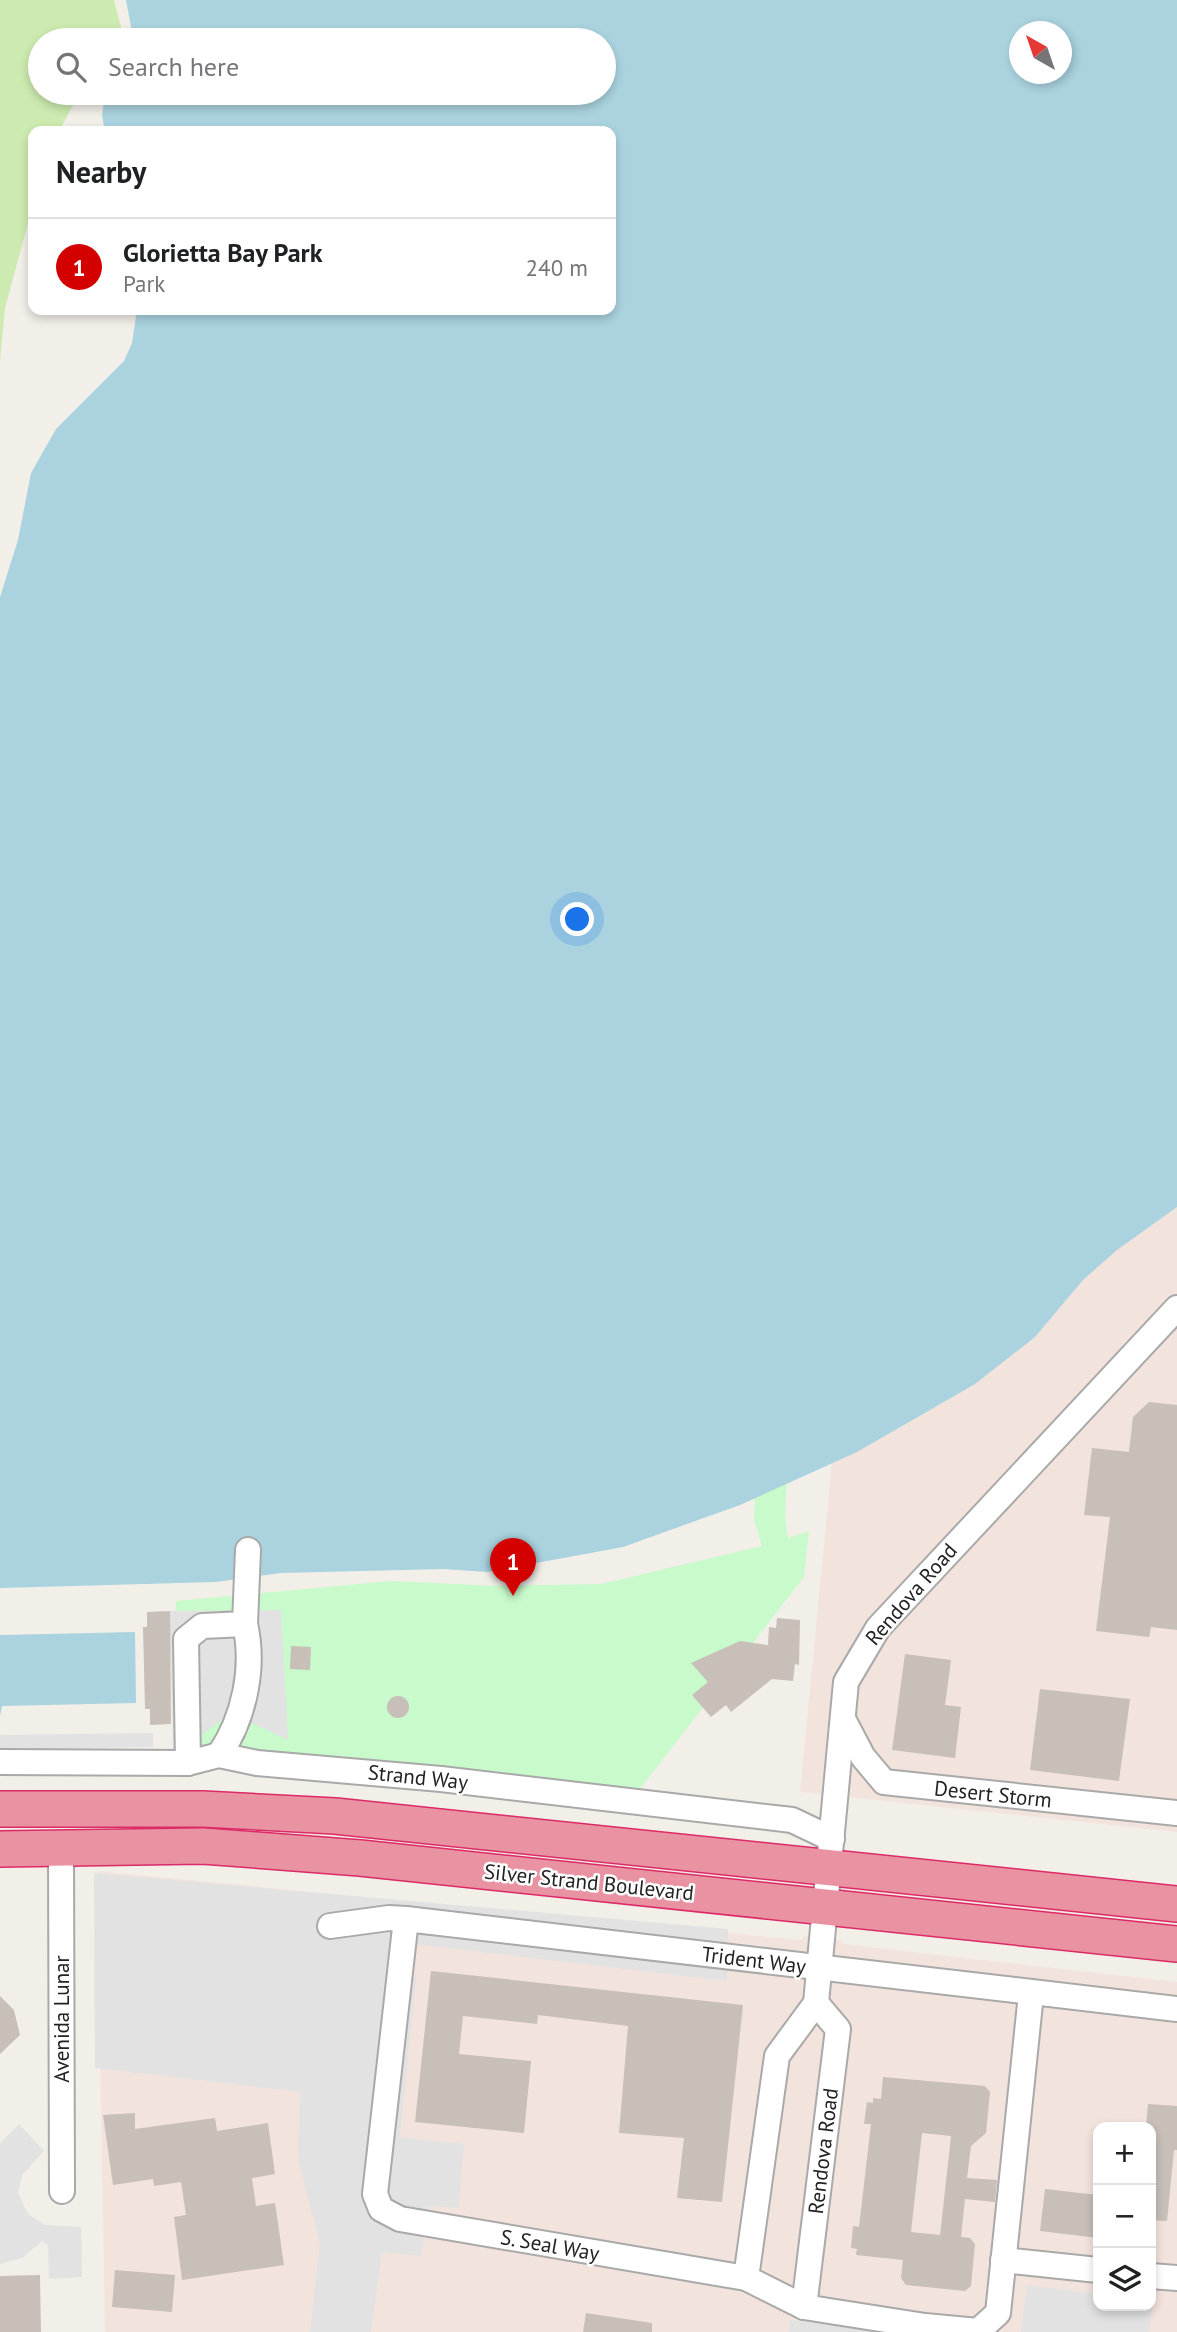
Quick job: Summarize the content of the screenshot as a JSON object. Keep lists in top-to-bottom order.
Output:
{
  "streets": {
    "highway": ["Silver Strand Boulevard"],
    "street": [
      "Rendova Road",
      "Strand Way",
      "Desert Storm",
      "Trident Way",
      "Avenida Lunar",
      "S. Seal Way"
    ]
  },
  "crossings": [
    ["Rendova Road", "Strand Way"],
    ["Rendova Road", "Desert Storm"],
    ["Rendova Road", "Silver Strand Boulevard"],
    ["Rendova Road", "Trident Way"],
    ["Rendova Road", "S. Seal Way"],
    ["Strand Way", "Silver Strand Boulevard"],
    ["Silver Strand Boulevard", "Avenida Lunar"],
    ["Trident Way", "S. Seal Way"]
  ],
  "north": "top left",
  "page": {
    "search": "Search here",
    "heading": "Nearby",
    "list": [
      {
        "mark": "1",
        "name": "Glorietta Bay Park",
        "note": "Park",
        "value": "240 m"
      }
    ],
    "pins": "1",
    "map_buttons": ["+", "−"]
  }
}
